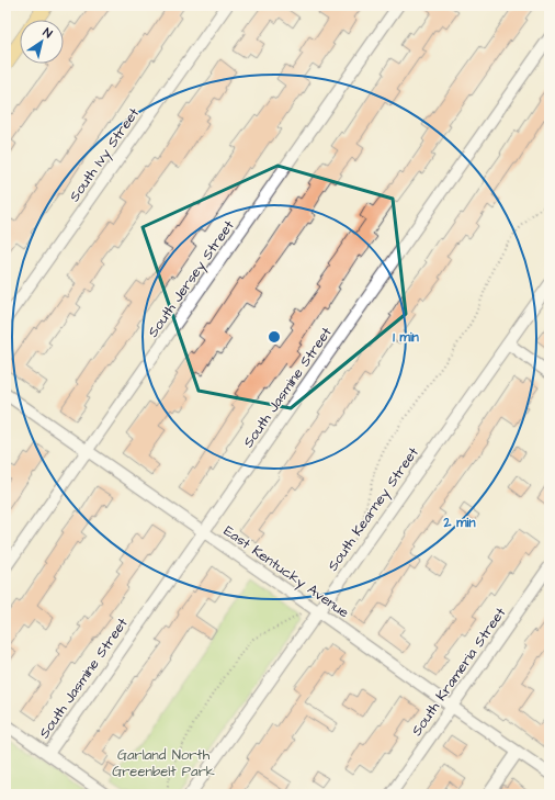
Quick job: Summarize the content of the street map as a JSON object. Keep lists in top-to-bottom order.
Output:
{
  "streets": {
    "street": [
      "South Ivy Street",
      "South Jersey Street",
      "South Jasmine Street",
      "South Kearney Street",
      "East Kentucky Avenue",
      "South Krameria Street"
    ]
  },
  "crossings": [
    ["South Jersey Street", "East Kentucky Avenue"],
    ["South Jasmine Street", "East Kentucky Avenue"],
    ["South Kearney Street", "East Kentucky Avenue"],
    ["East Kentucky Avenue", "South Krameria Street"]
  ],
  "parks": ["Garland North Greenbelt Park"],
  "north": "top right",
  "rings": ["1 min", "2 min"]
}
